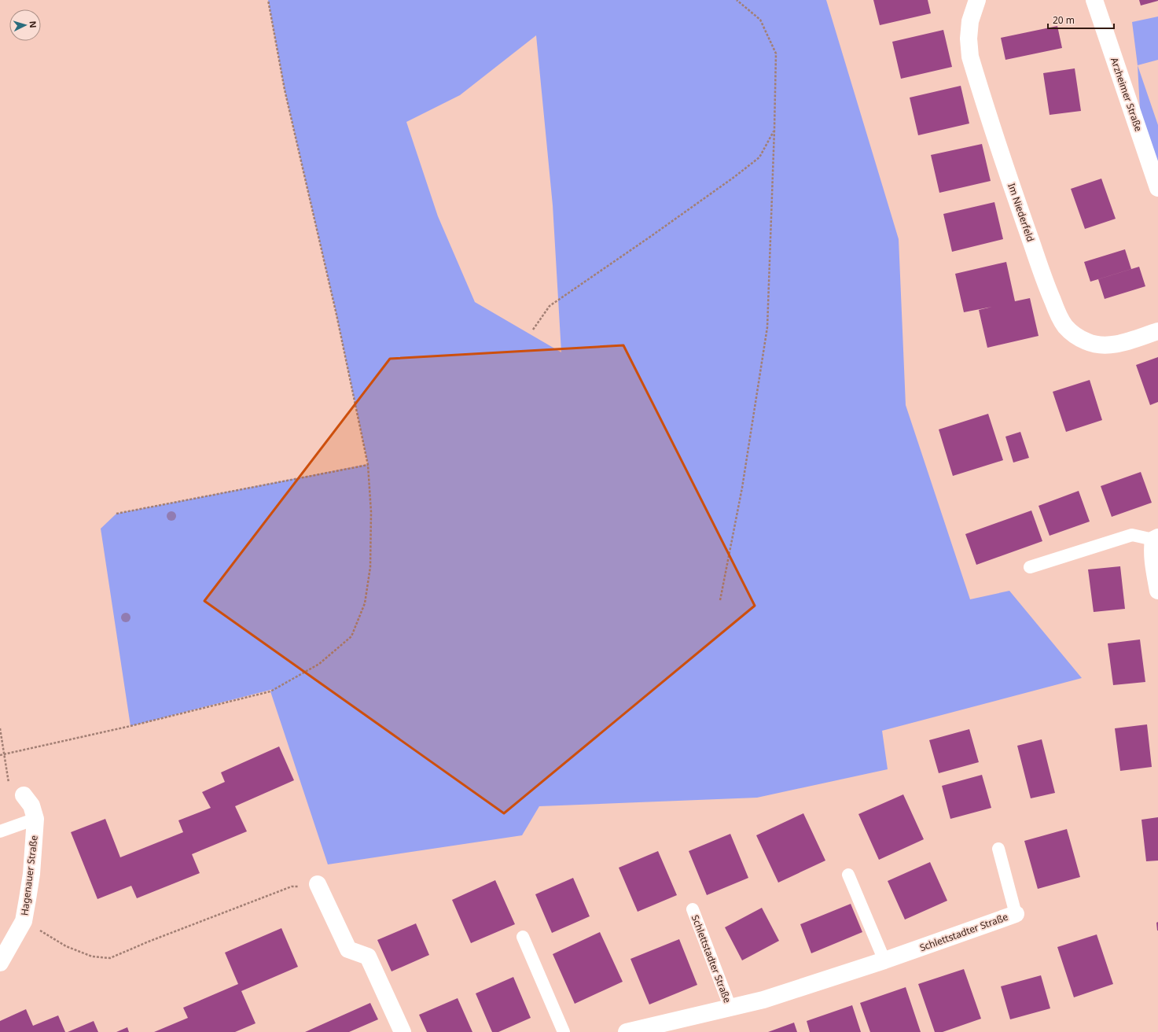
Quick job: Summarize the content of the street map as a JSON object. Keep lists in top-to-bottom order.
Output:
{
  "streets": {
    "street": [
      "Arzheimer Straße",
      "Im Niederfeld",
      "Hagenauer Straße",
      "Schlettstadter Straße"
    ]
  },
  "scale_bar": "20 m",
  "north": "right"
}
